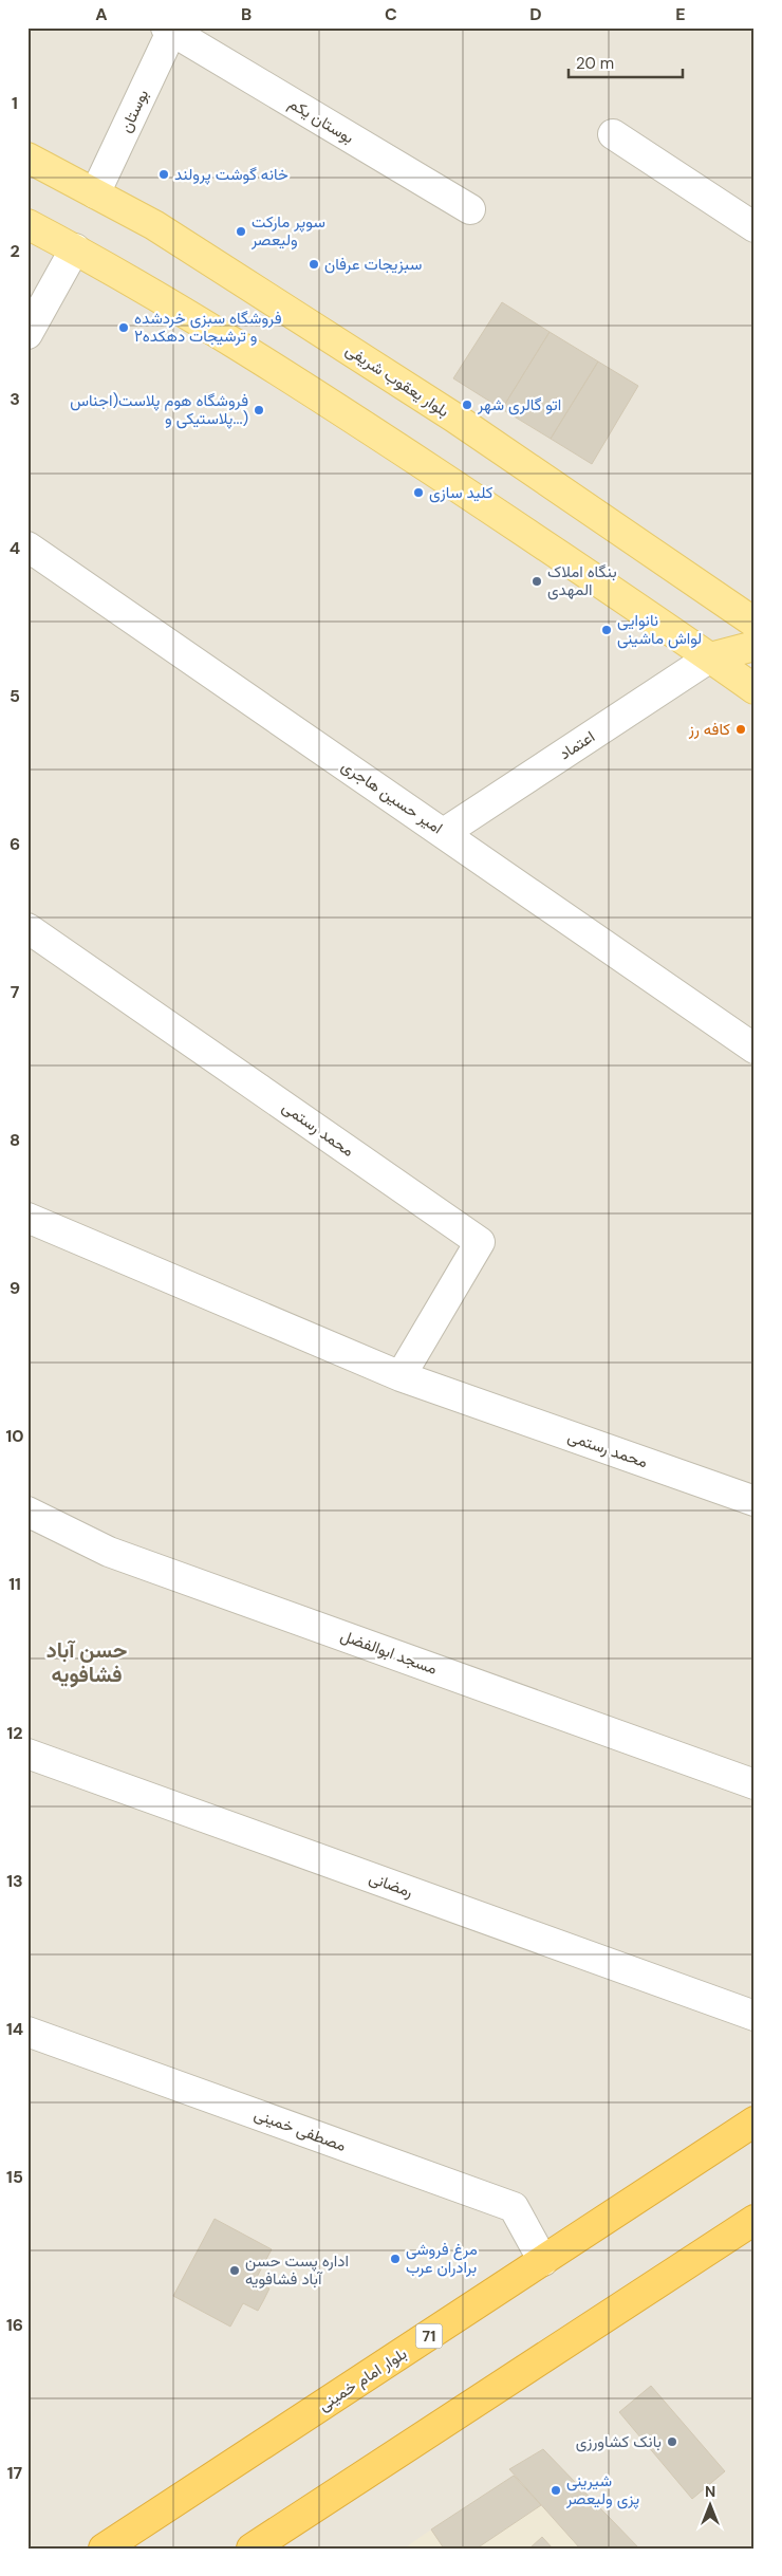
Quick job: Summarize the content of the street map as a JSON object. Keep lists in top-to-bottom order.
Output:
{
  "streets": {
    "highway": ["71", "بلوار امام خمینی"],
    "main road": ["بلوار یعقوب شریفی"],
    "street": [
      "بوستان",
      "بوستان یکم",
      "اعتماد",
      "امیر حسین هاجری",
      "محمد رستمی",
      "مسجد ابوالفضل",
      "رمضانی",
      "مصطفی خمینی"
    ]
  },
  "crossings": [
    ["بوستان", "بوستان یکم"],
    ["بوستان", "بلوار یعقوب شریفی"],
    ["اعتماد", "امیر حسین هاجری"],
    ["مصطفی خمینی", "بلوار امام خمینی"]
  ],
  "districts": ["حسن آباد فشافویه"],
  "places": [
    "خانه گوشت پرولند",
    "سوپر مارکت ولیعصر",
    "سبزیجات عرفان",
    "فروشگاه سبزی خردشده و ترشیجات دهکده۲",
    "اتو گالری شهر",
    "فروشگاه هوم پلاست(اجناس پلاستیکی و...)",
    "کلید سازی",
    "بنگاه املاک المهدی",
    "نانوایی لواش ماشینی",
    "کافه رز",
    "مرغ فروشی برادران عرب",
    "اداره پست حسن آباد فشافویه",
    "بانک کشاورزی",
    "شیرینی پزی ولیعصر"
  ],
  "scale_bar": "20 m",
  "north": "top",
  "grid": {
    "columns": [
      "A",
      "B",
      "C",
      "D",
      "E"
    ],
    "rows": [
      "1",
      "2",
      "3",
      "4",
      "5",
      "6",
      "7",
      "8",
      "9",
      "10",
      "11",
      "12",
      "13",
      "14",
      "15",
      "16",
      "17"
    ]
  }
}
